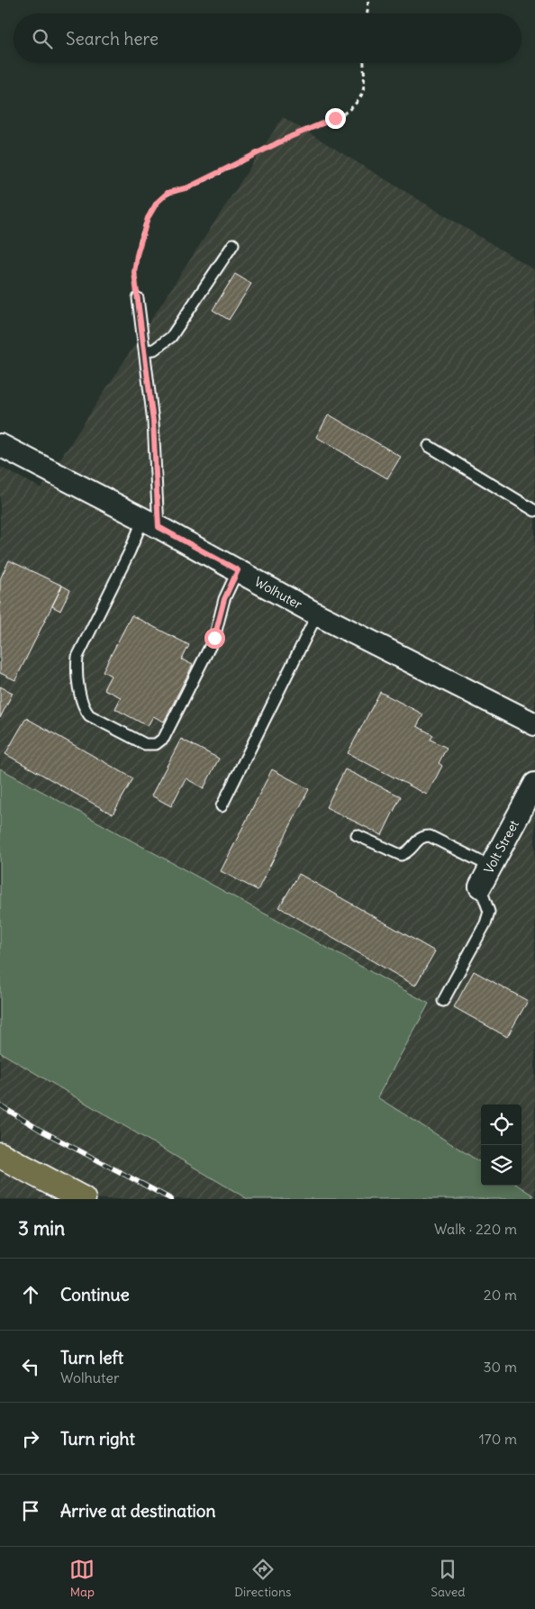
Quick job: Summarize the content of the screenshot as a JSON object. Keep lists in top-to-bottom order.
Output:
{
  "streets": {
    "street": ["Wolhuter", "Volt Street"]
  },
  "page": {
    "search": "Search here",
    "heading": ["3 min", "Walk · 220 m"],
    "list": [
      ["Continue", "20 m"],
      ["Turn left", "Wolhuter", "30 m"],
      ["Turn right", "170 m"],
      "Arrive at destination"
    ],
    "nav": ["Map", "Directions", "Saved"]
  }
}
